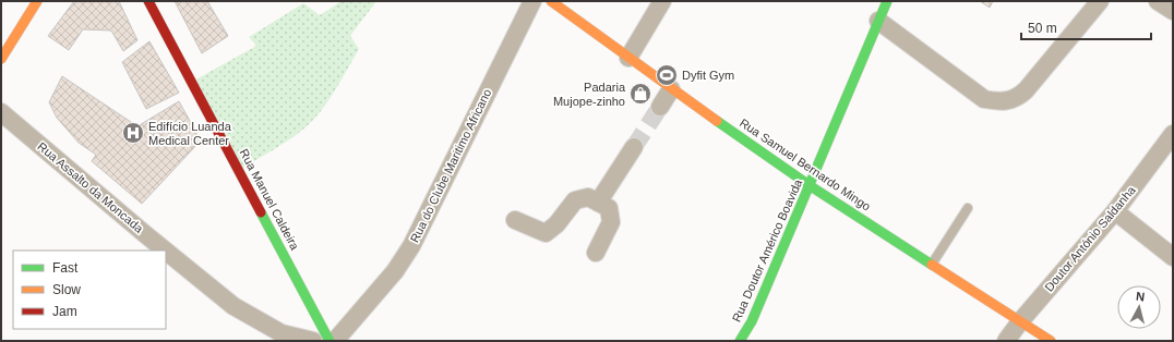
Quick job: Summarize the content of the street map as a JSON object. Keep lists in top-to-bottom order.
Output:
{
  "streets": {
    "street": [
      "Rua Samuel Bernardo Mingo",
      "Rua do Clube Maritimo Africano",
      "Rua Assalto da Moncada",
      "Rua Manuel Caldeira",
      "Doutor António Saldanha",
      "Rua Doutor Américo Boavida"
    ]
  },
  "crossings": [
    ["Rua Samuel Bernardo Mingo", "Doutor António Saldanha"],
    ["Rua Samuel Bernardo Mingo", "Rua Doutor Américo Boavida"]
  ],
  "places": {
    "sports": ["Dyfit Gym"],
    "shop": ["Padaria Mujope-zinho"],
    "hospital": ["Edifício Luanda Medical Center"]
  },
  "legend": ["Fast", "Slow", "Jam"],
  "scale_bar": "50 m",
  "north": "top"
}
